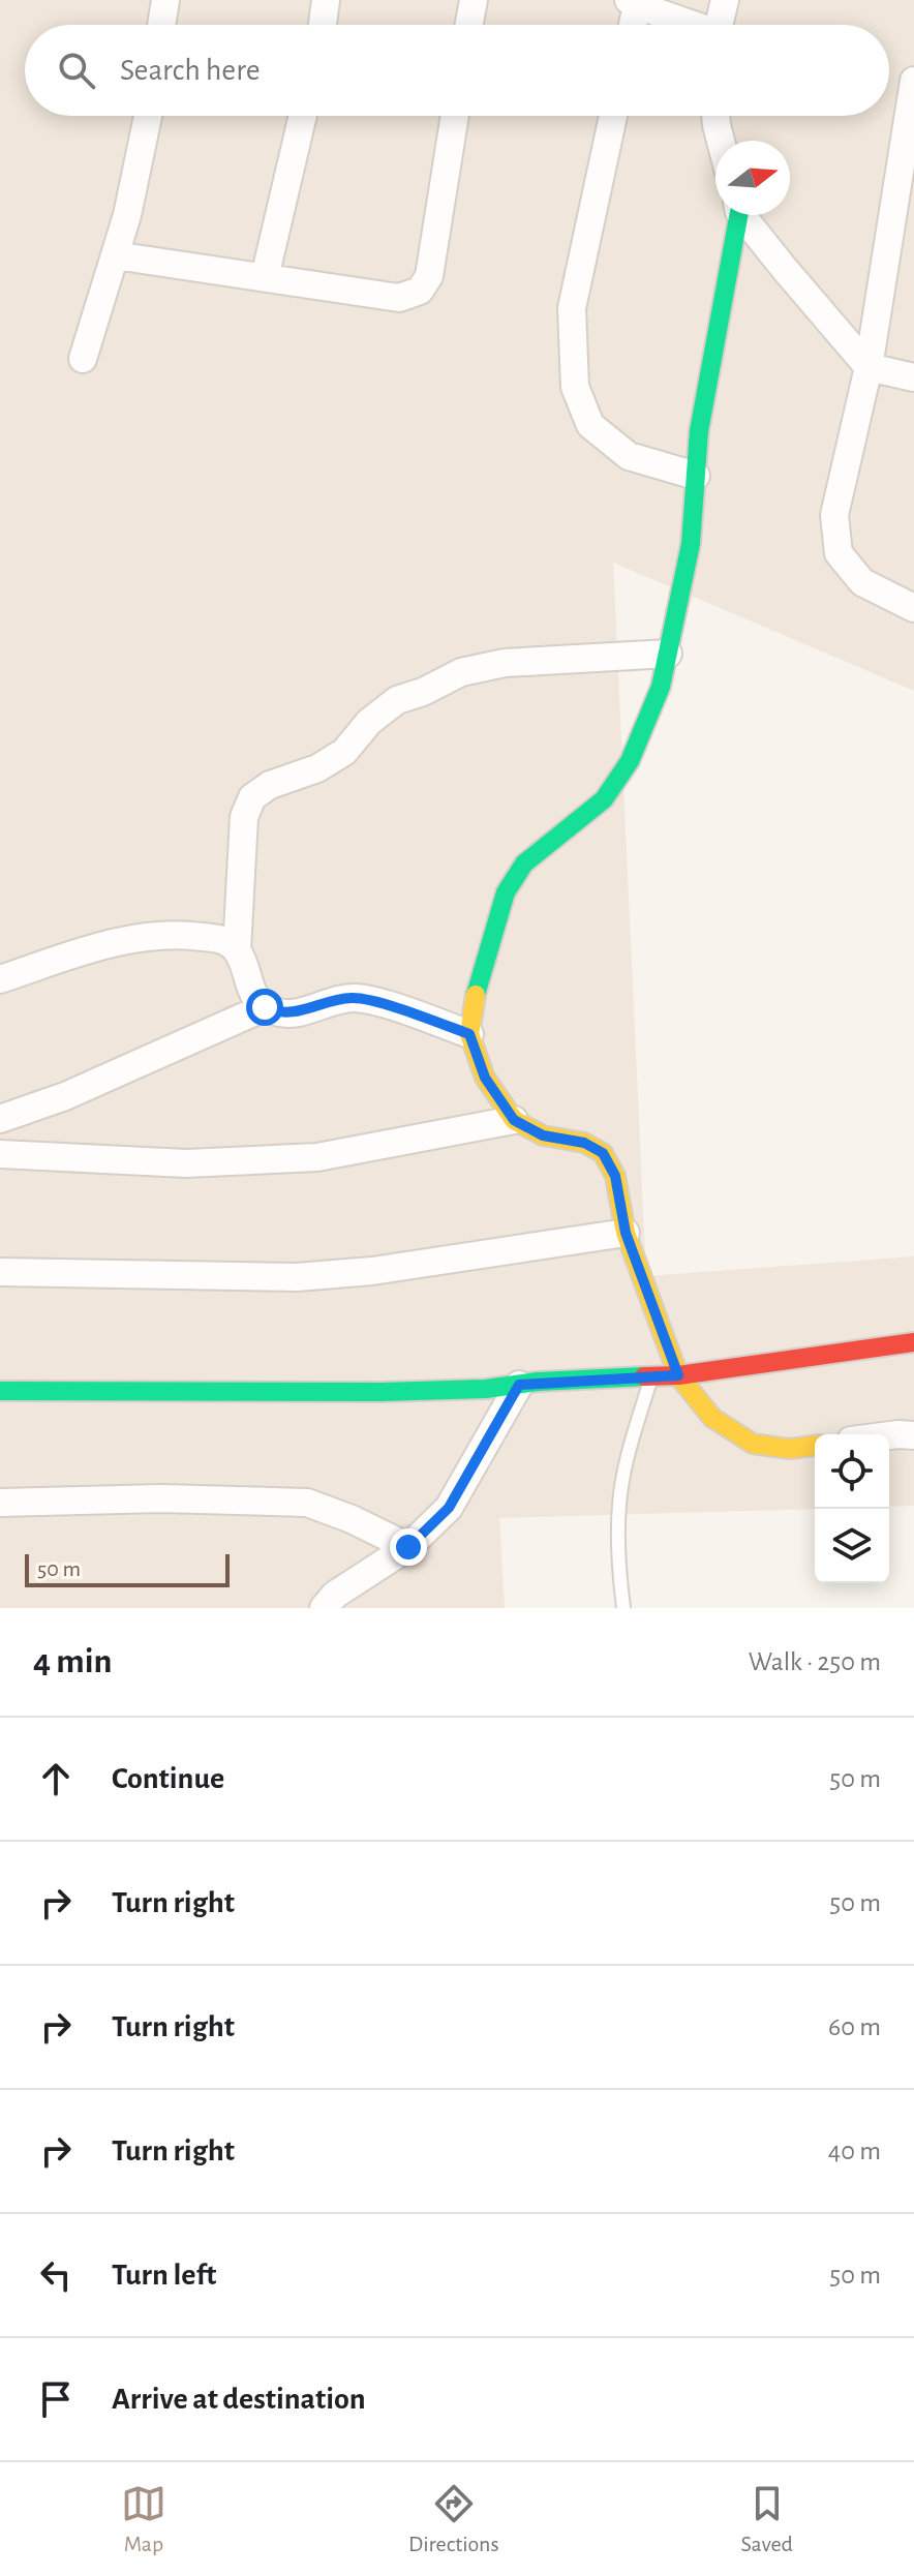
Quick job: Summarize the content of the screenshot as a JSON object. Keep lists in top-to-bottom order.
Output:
{
  "scale_bar": "50 m",
  "north": "right",
  "page": {
    "search": "Search here",
    "scale": "50 m",
    "heading": ["4 min", "Walk · 250 m"],
    "list": [
      ["Continue", "50 m"],
      ["Turn right", "50 m"],
      ["Turn right", "60 m"],
      ["Turn right", "40 m"],
      ["Turn left", "50 m"],
      "Arrive at destination"
    ],
    "nav": ["Map", "Directions", "Saved"]
  }
}
